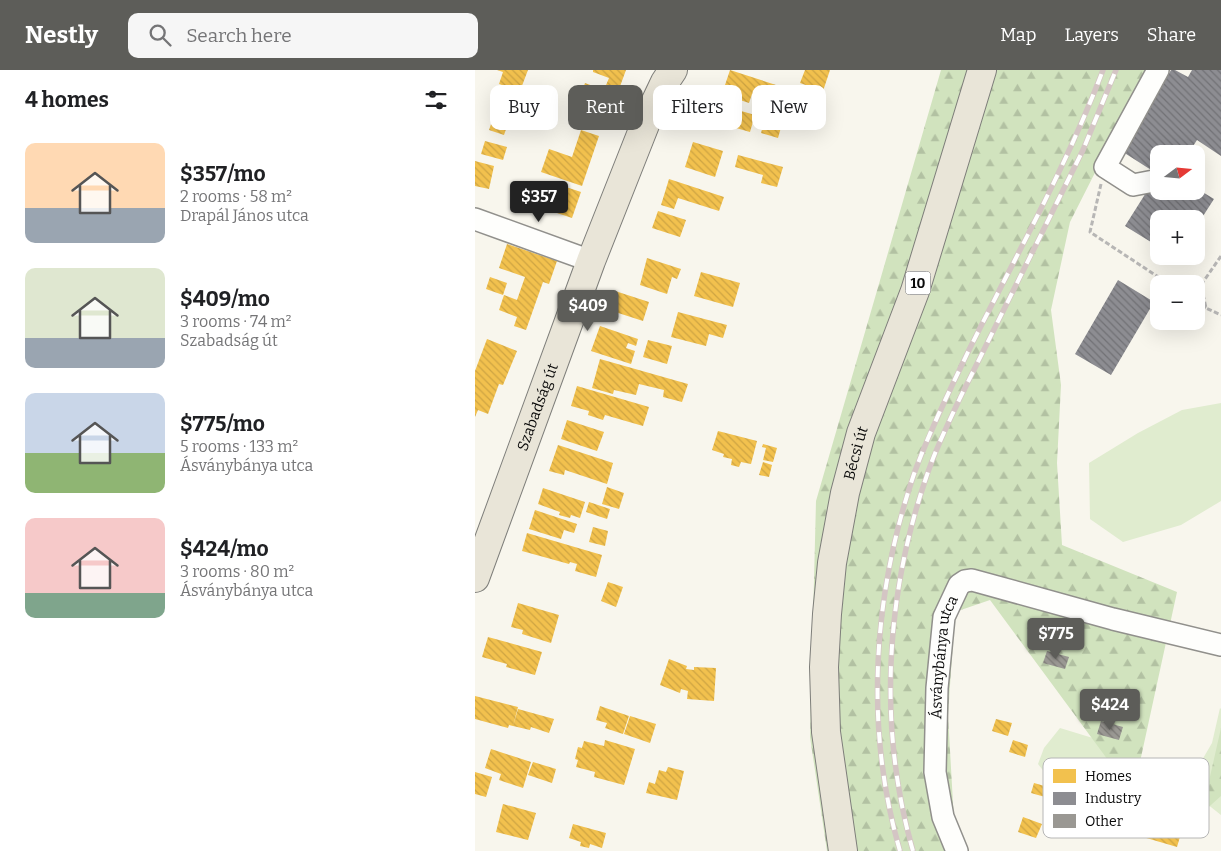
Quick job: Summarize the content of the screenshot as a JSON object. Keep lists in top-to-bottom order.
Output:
{
  "streets": {
    "main road": ["10", "Szabadság út", "Bécsi út"],
    "street": ["Ásványbánya utca"]
  },
  "legend": ["Homes", "Industry", "Other"],
  "north": "right",
  "page": {
    "header": "Nestly",
    "search": "Search here",
    "nav": ["Map", "Layers", "Share"],
    "heading": "4 homes",
    "chip": [
      "Buy",
      "Rent",
      "Filters",
      "New"
    ],
    "list": [
      {
        "name": "$357/mo",
        "note": "2 rooms · 58 m² · Drapál János utca"
      },
      {
        "name": "$409/mo",
        "note": "3 rooms · 74 m² · Szabadság út"
      },
      {
        "name": "$775/mo",
        "note": "5 rooms · 133 m² · Ásványbánya utca"
      },
      {
        "name": "$424/mo",
        "note": "3 rooms · 80 m² · Ásványbánya utca"
      }
    ],
    "map_buttons": ["+", "−"],
    "price": [
      "$357",
      "$409",
      "$775",
      "$424"
    ]
  }
}
